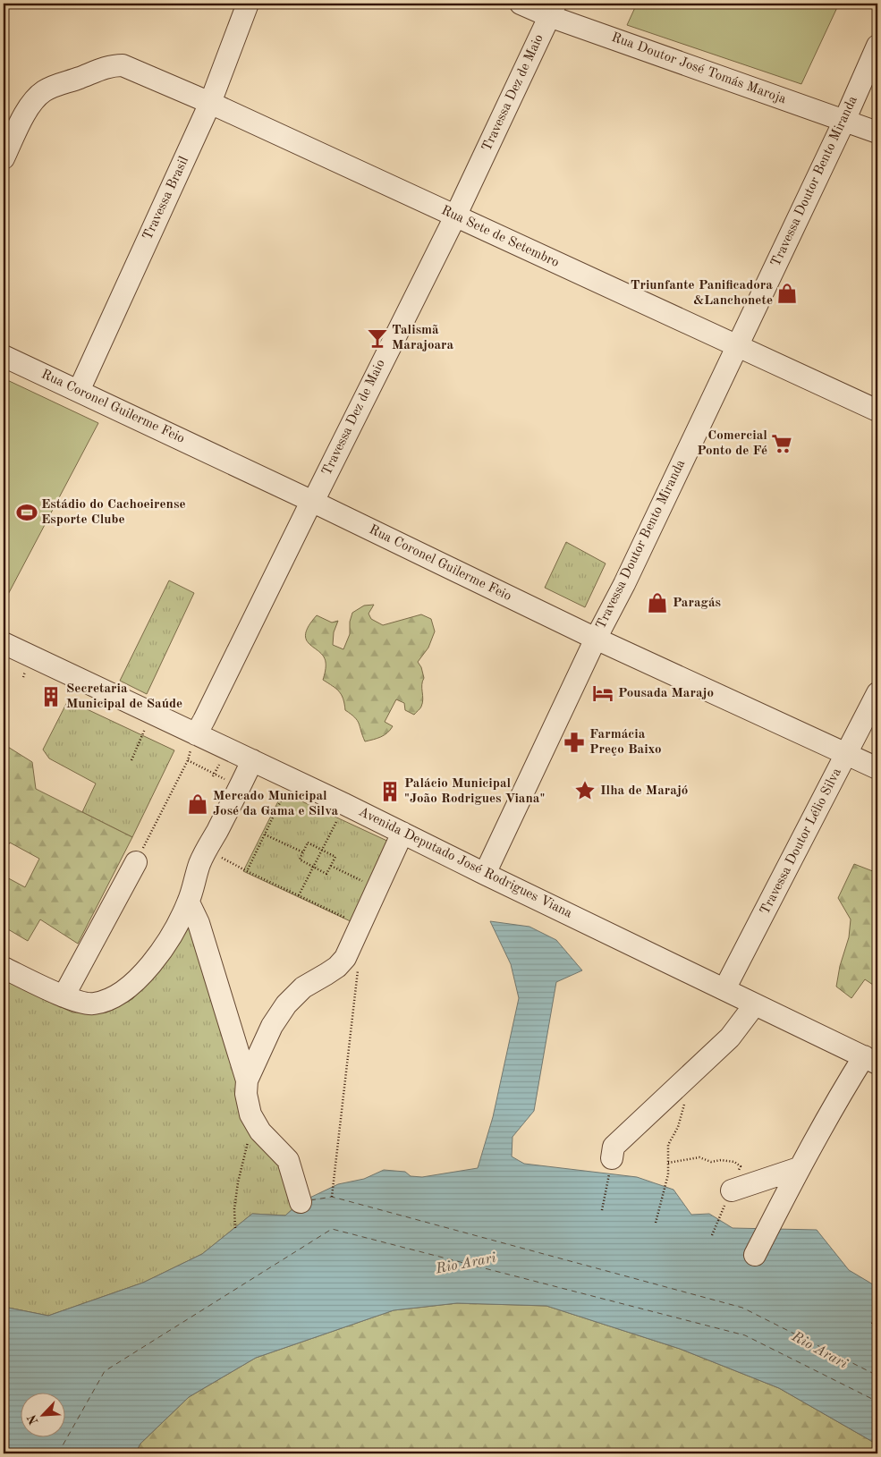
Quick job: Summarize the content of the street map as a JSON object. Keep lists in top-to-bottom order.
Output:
{
  "streets": {
    "street": [
      "Rua Doutor José Tomás Maroja",
      "Travessa Dez de Maio",
      "Travessa Doutor Bento Miranda",
      "Travessa Brasil",
      "Rua Sete de Setembro",
      "Rua Coronel Guilerme Feio",
      "Travessa Doutor Lélio Silva",
      "Avenida Deputado José Rodrigues Viana"
    ]
  },
  "crossings": [
    ["Rua Doutor José Tomás Maroja", "Travessa Dez de Maio"],
    ["Rua Doutor José Tomás Maroja", "Travessa Doutor Bento Miranda"],
    ["Travessa Dez de Maio", "Rua Sete de Setembro"],
    ["Travessa Dez de Maio", "Rua Coronel Guilerme Feio"],
    ["Travessa Dez de Maio", "Avenida Deputado José Rodrigues Viana"],
    ["Travessa Doutor Bento Miranda", "Rua Sete de Setembro"],
    ["Travessa Doutor Bento Miranda", "Rua Coronel Guilerme Feio"],
    ["Travessa Doutor Bento Miranda", "Avenida Deputado José Rodrigues Viana"],
    ["Travessa Brasil", "Rua Sete de Setembro"],
    ["Travessa Brasil", "Rua Coronel Guilerme Feio"],
    ["Rua Coronel Guilerme Feio", "Travessa Doutor Lélio Silva"],
    ["Travessa Doutor Lélio Silva", "Avenida Deputado José Rodrigues Viana"]
  ],
  "water": ["Rio Arari"],
  "places": {
    "shop": ["Triunfante Panificadora &Lanchonete", "Paragás", "Mercado Municipal José da Gama e Silva"],
    "bar": ["Talismã Marajoara"],
    "supermarket": ["Comercial Ponto de Fé"],
    "sports": ["Estádio do Cachoeirense Esporte Clube"],
    "hotel": ["Pousada Marajo"],
    "building": ["Secretaria Municipal de Saúde", "Palácio Municipal \"João Rodrigues Viana\""],
    "pharmacy": ["Farmácia Preço Baixo"],
    "place": ["Ilha de Marajó"]
  },
  "north": "bottom left"
}
